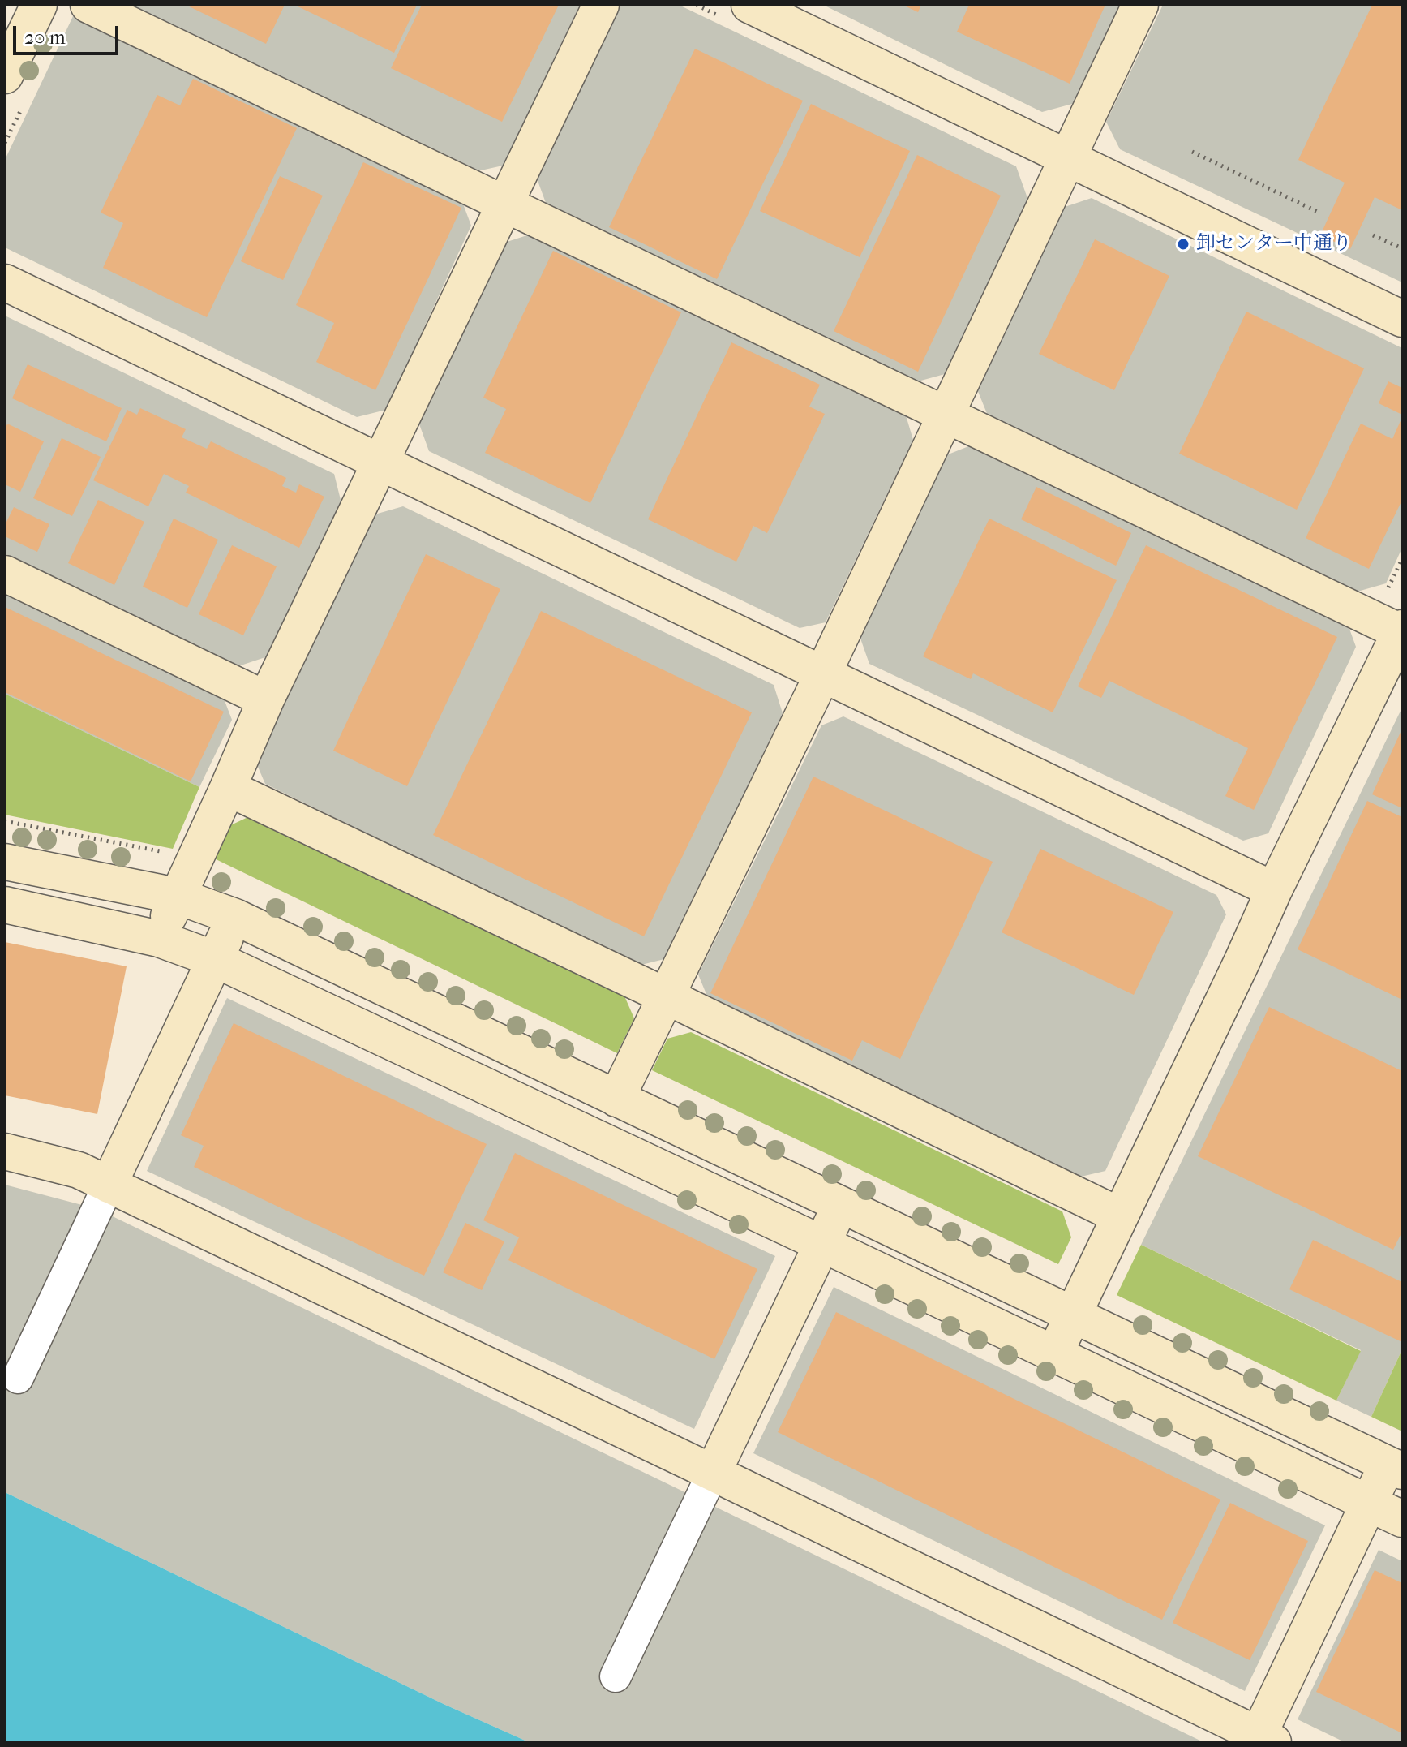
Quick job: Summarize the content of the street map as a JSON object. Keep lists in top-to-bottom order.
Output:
{
  "places": ["卸センター中通り"],
  "scale_bar": "20 m"
}
